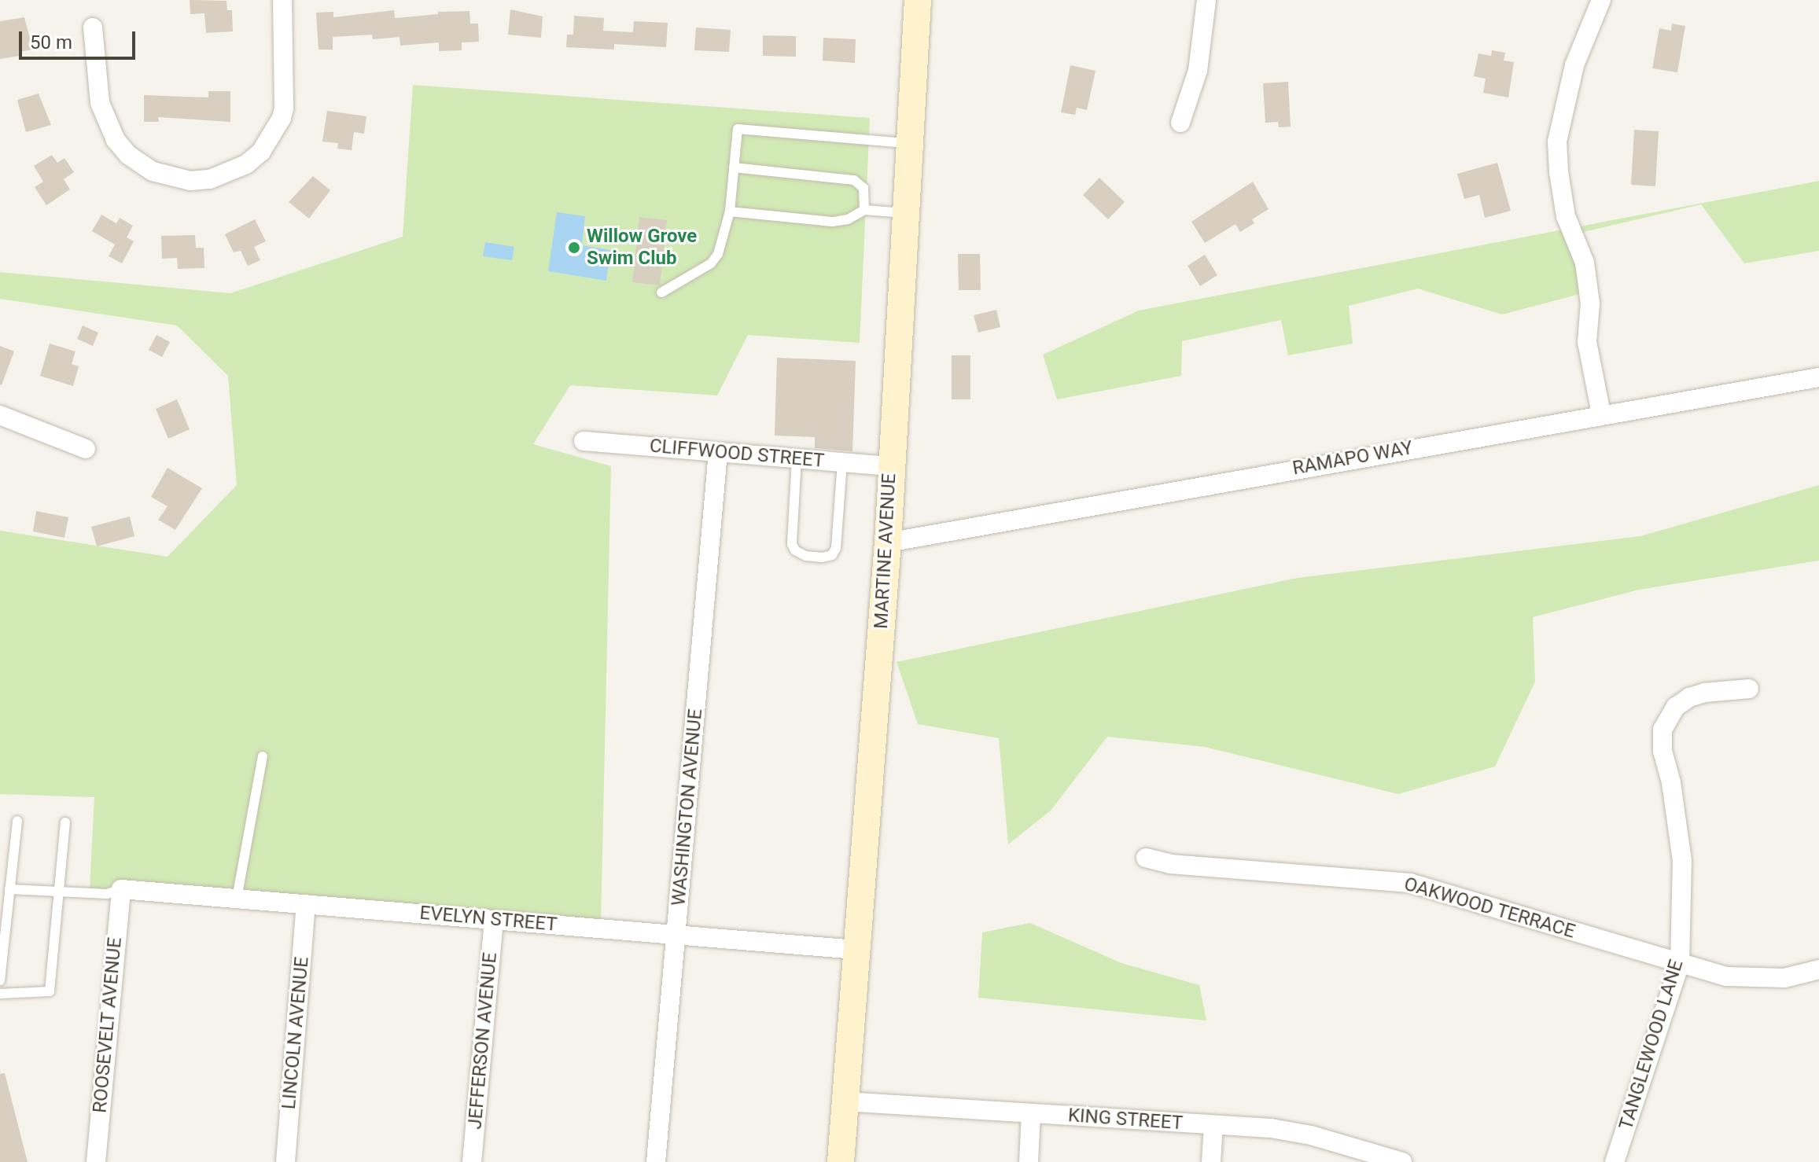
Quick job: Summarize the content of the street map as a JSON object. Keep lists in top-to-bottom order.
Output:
{
  "streets": {
    "main road": ["MARTINE AVENUE"],
    "street": [
      "CLIFFWOOD STREET",
      "RAMAPO WAY",
      "WASHINGTON AVENUE",
      "OAKWOOD TERRACE",
      "EVELYN STREET",
      "ROOSEVELT AVENUE",
      "LINCOLN AVENUE",
      "JEFFERSON AVENUE",
      "TANGLEWOOD LANE",
      "KING STREET"
    ]
  },
  "crossings": [
    ["CLIFFWOOD STREET", "MARTINE AVENUE"],
    ["CLIFFWOOD STREET", "WASHINGTON AVENUE"],
    ["RAMAPO WAY", "MARTINE AVENUE"],
    ["MARTINE AVENUE", "EVELYN STREET"],
    ["MARTINE AVENUE", "KING STREET"],
    ["WASHINGTON AVENUE", "EVELYN STREET"],
    ["OAKWOOD TERRACE", "TANGLEWOOD LANE"],
    ["EVELYN STREET", "ROOSEVELT AVENUE"],
    ["EVELYN STREET", "LINCOLN AVENUE"],
    ["EVELYN STREET", "JEFFERSON AVENUE"]
  ],
  "places": ["Willow Grove Swim Club"],
  "scale_bar": "50 m"
}
